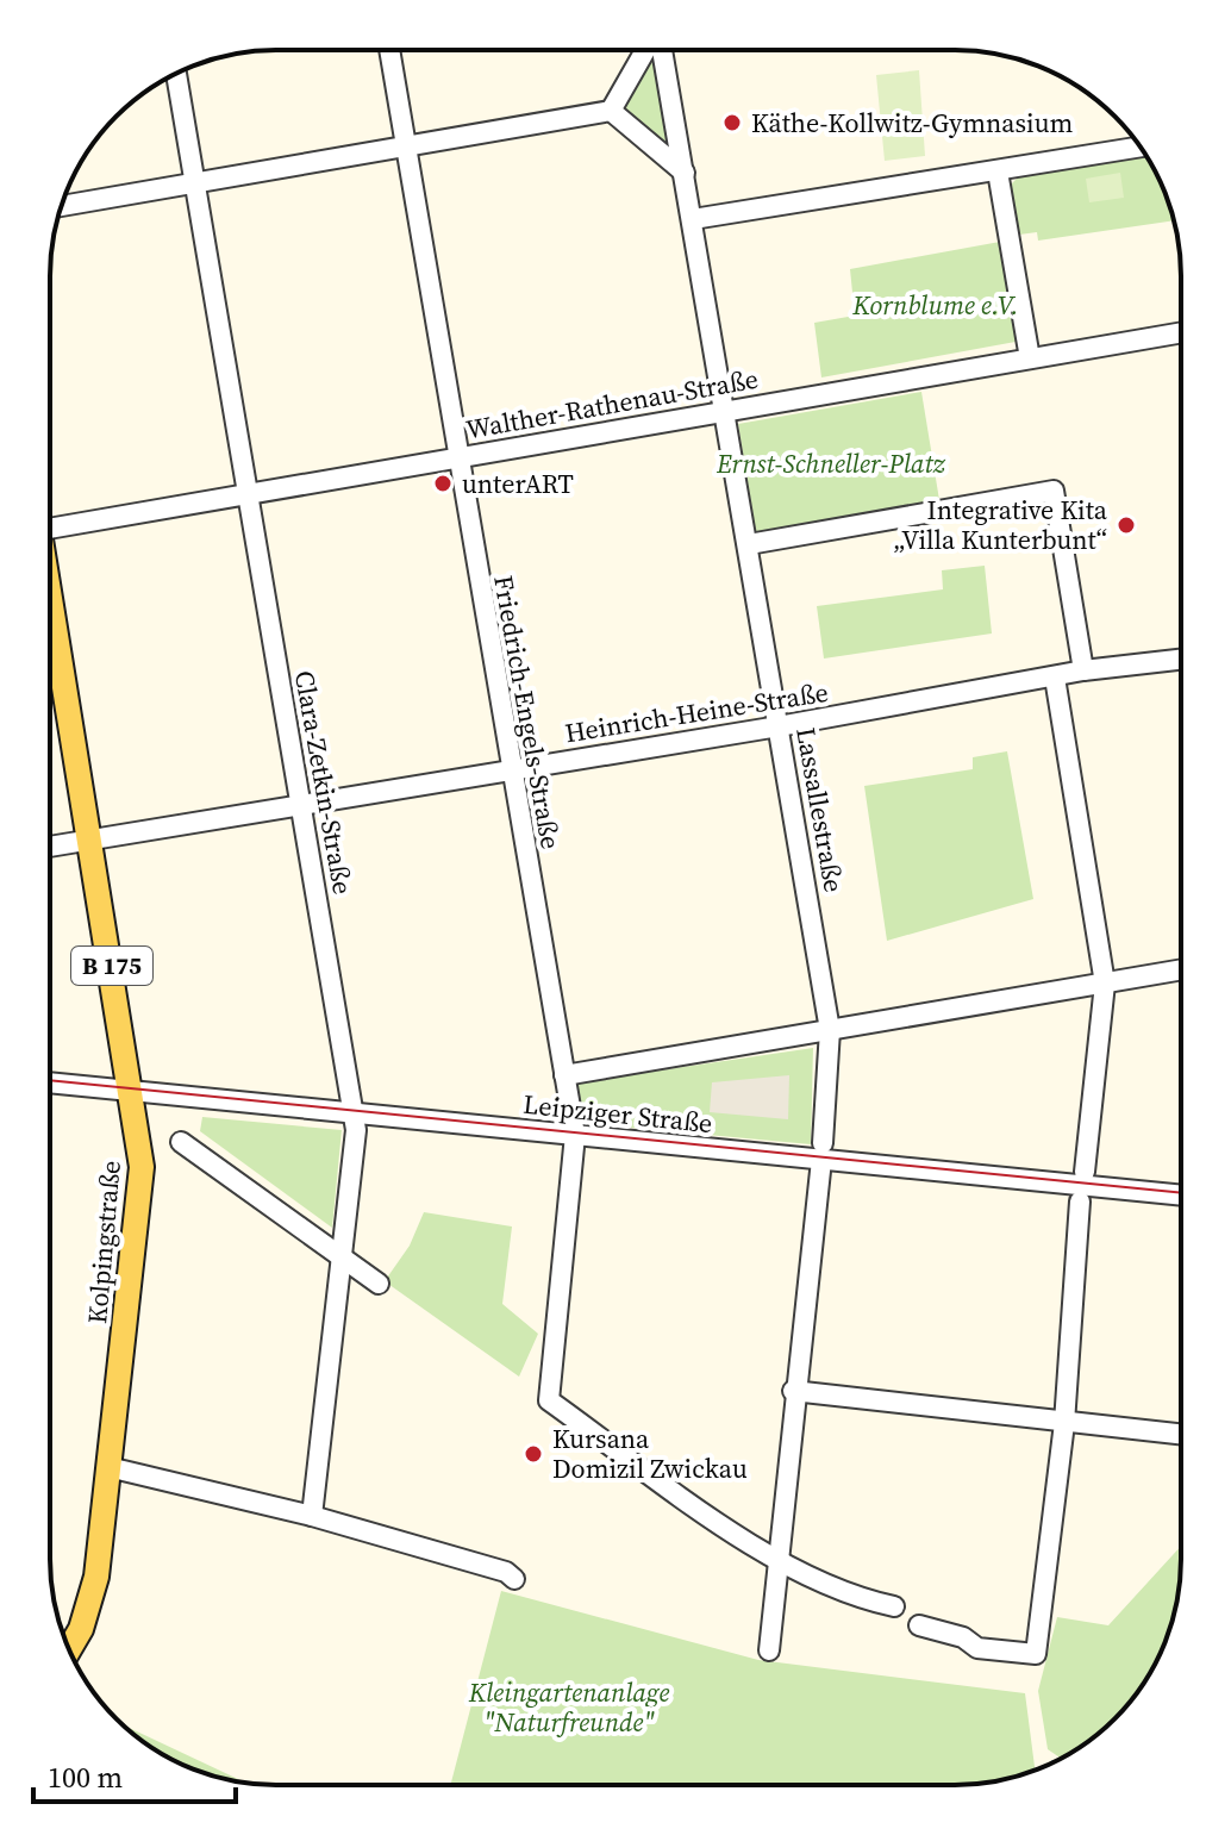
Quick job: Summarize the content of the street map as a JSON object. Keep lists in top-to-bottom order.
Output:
{
  "streets": {
    "main road": ["B 175", "Kolpingstraße"],
    "street": [
      "Walther-Rathenau-Straße",
      "Friedrich-Engels-Straße",
      "Heinrich-Heine-Straße",
      "Clara-Zetkin-Straße",
      "Lassallestraße",
      "Leipziger Straße"
    ]
  },
  "crossings": [
    ["Walther-Rathenau-Straße", "Friedrich-Engels-Straße"],
    ["Walther-Rathenau-Straße", "Clara-Zetkin-Straße"],
    ["Walther-Rathenau-Straße", "Lassallestraße"],
    ["Friedrich-Engels-Straße", "Heinrich-Heine-Straße"],
    ["Friedrich-Engels-Straße", "Lassallestraße"],
    ["Friedrich-Engels-Straße", "Leipziger Straße"],
    ["Heinrich-Heine-Straße", "Clara-Zetkin-Straße"],
    ["Heinrich-Heine-Straße", "Lassallestraße"],
    ["Heinrich-Heine-Straße", "Kolpingstraße"],
    ["Clara-Zetkin-Straße", "Leipziger Straße"],
    ["Lassallestraße", "Leipziger Straße"],
    ["Leipziger Straße", "Kolpingstraße"]
  ],
  "parks": ["Kornblume e.V.", "Ernst-Schneller-Platz", "Kleingartenanlage \"Naturfreunde\""],
  "places": [
    "Käthe-Kollwitz-Gymnasium",
    "unterART",
    "Integrative Kita „Villa Kunterbunt“",
    "Kursana Domizil Zwickau"
  ],
  "scale_bar": "100 m"
}
